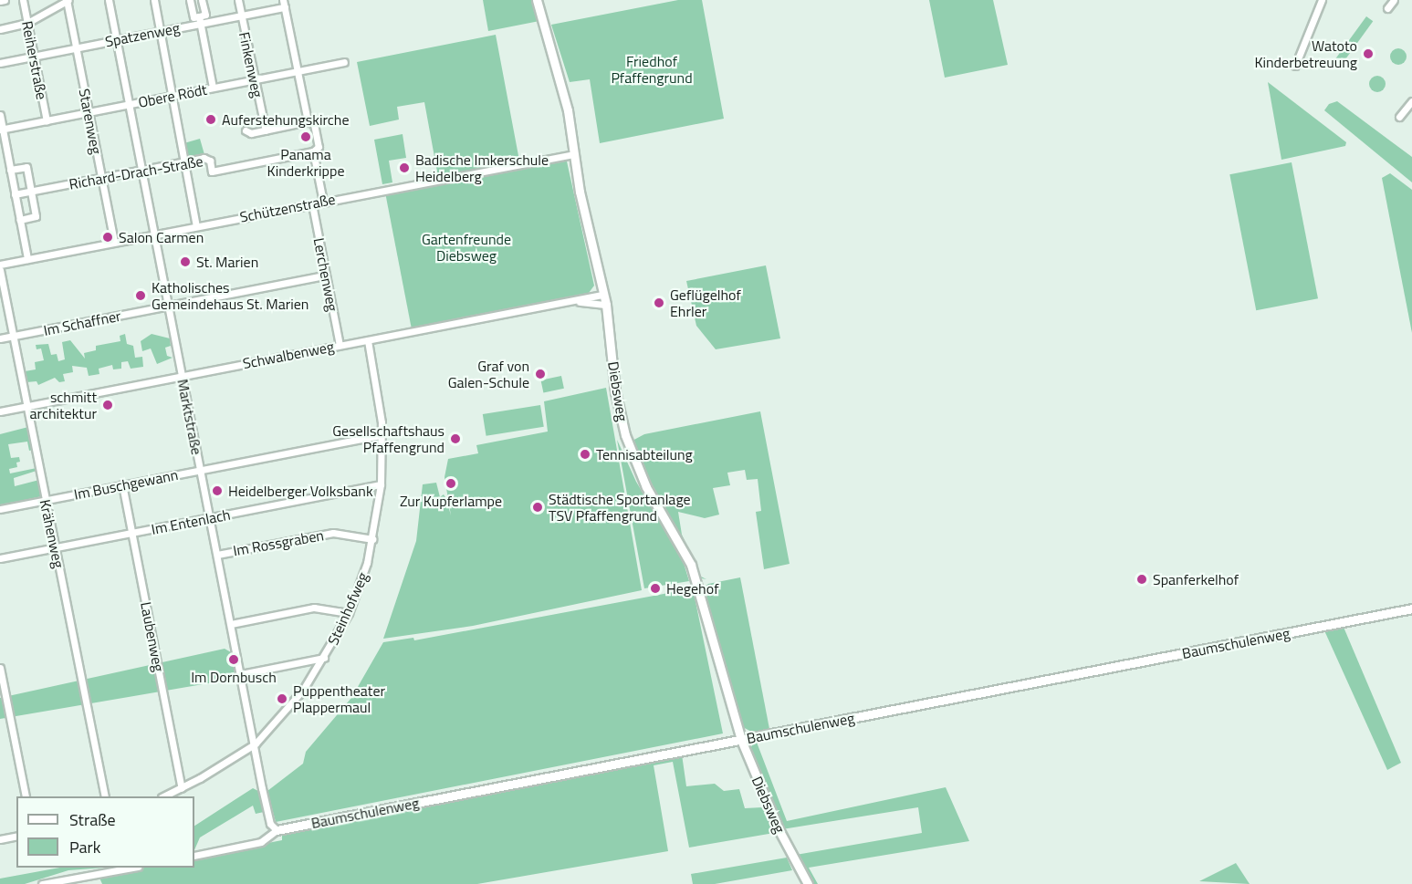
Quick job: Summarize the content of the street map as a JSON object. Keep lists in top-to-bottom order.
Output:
{
  "streets": {
    "street": [
      "Spatzenweg",
      "Reiherstraße",
      "Finkenweg",
      "Obere Rödt",
      "Starenweg",
      "Richard-Drach-Straße",
      "Schützenstraße",
      "Lerchenweg",
      "Im Schaffner",
      "Schwalbenweg",
      "Diebsweg",
      "Marktstraße",
      "Im Buschgewann",
      "Im Entenlach",
      "Krähenweg",
      "Im Rossgraben",
      "Steinhofweg",
      "Laubenweg",
      "Baumschulenweg"
    ]
  },
  "crossings": [
    ["Spatzenweg", "Reiherstraße"],
    ["Spatzenweg", "Finkenweg"],
    ["Spatzenweg", "Starenweg"],
    ["Spatzenweg", "Marktstraße"],
    ["Reiherstraße", "Obere Rödt"],
    ["Finkenweg", "Obere Rödt"],
    ["Obere Rödt", "Starenweg"],
    ["Obere Rödt", "Marktstraße"],
    ["Starenweg", "Richard-Drach-Straße"],
    ["Starenweg", "Schützenstraße"],
    ["Richard-Drach-Straße", "Marktstraße"],
    ["Schützenstraße", "Lerchenweg"],
    ["Schützenstraße", "Diebsweg"],
    ["Schützenstraße", "Marktstraße"],
    ["Lerchenweg", "Im Schaffner"],
    ["Lerchenweg", "Schwalbenweg"],
    ["Im Schaffner", "Marktstraße"],
    ["Im Schaffner", "Krähenweg"],
    ["Schwalbenweg", "Diebsweg"],
    ["Schwalbenweg", "Marktstraße"],
    ["Schwalbenweg", "Krähenweg"],
    ["Schwalbenweg", "Steinhofweg"],
    ["Diebsweg", "Baumschulenweg"],
    ["Marktstraße", "Im Buschgewann"],
    ["Marktstraße", "Im Entenlach"],
    ["Marktstraße", "Im Rossgraben"],
    ["Marktstraße", "Steinhofweg"],
    ["Marktstraße", "Baumschulenweg"],
    ["Im Buschgewann", "Krähenweg"],
    ["Im Buschgewann", "Steinhofweg"],
    ["Im Buschgewann", "Laubenweg"],
    ["Im Entenlach", "Krähenweg"],
    ["Im Entenlach", "Steinhofweg"],
    ["Im Entenlach", "Laubenweg"],
    ["Im Rossgraben", "Steinhofweg"],
    ["Steinhofweg", "Laubenweg"]
  ],
  "parks": ["Friedhof Pfaffengrund", "Gartenfreunde Diebsweg"],
  "places": [
    "Watoto Kinderbetreuung",
    "Auferstehungskirche",
    "Panama Kinderkrippe",
    "Badische Imkerschule Heidelberg",
    "Salon Carmen",
    "St. Marien",
    "Katholisches Gemeindehaus St. Marien",
    "Geflügelhof Ehrler",
    "Graf von Galen-Schule",
    "schmitt architektur",
    "Gesellschaftshaus Pfaffengrund",
    "Tennisabteilung",
    "Zur Kupferlampe",
    "Heidelberger Volksbank",
    "Städtische Sportanlage TSV Pfaffengrund",
    "Spanferkelhof",
    "Hegehof",
    "Im Dornbusch",
    "Puppentheater Plappermaul"
  ],
  "legend": ["Straße", "Park"]
}
